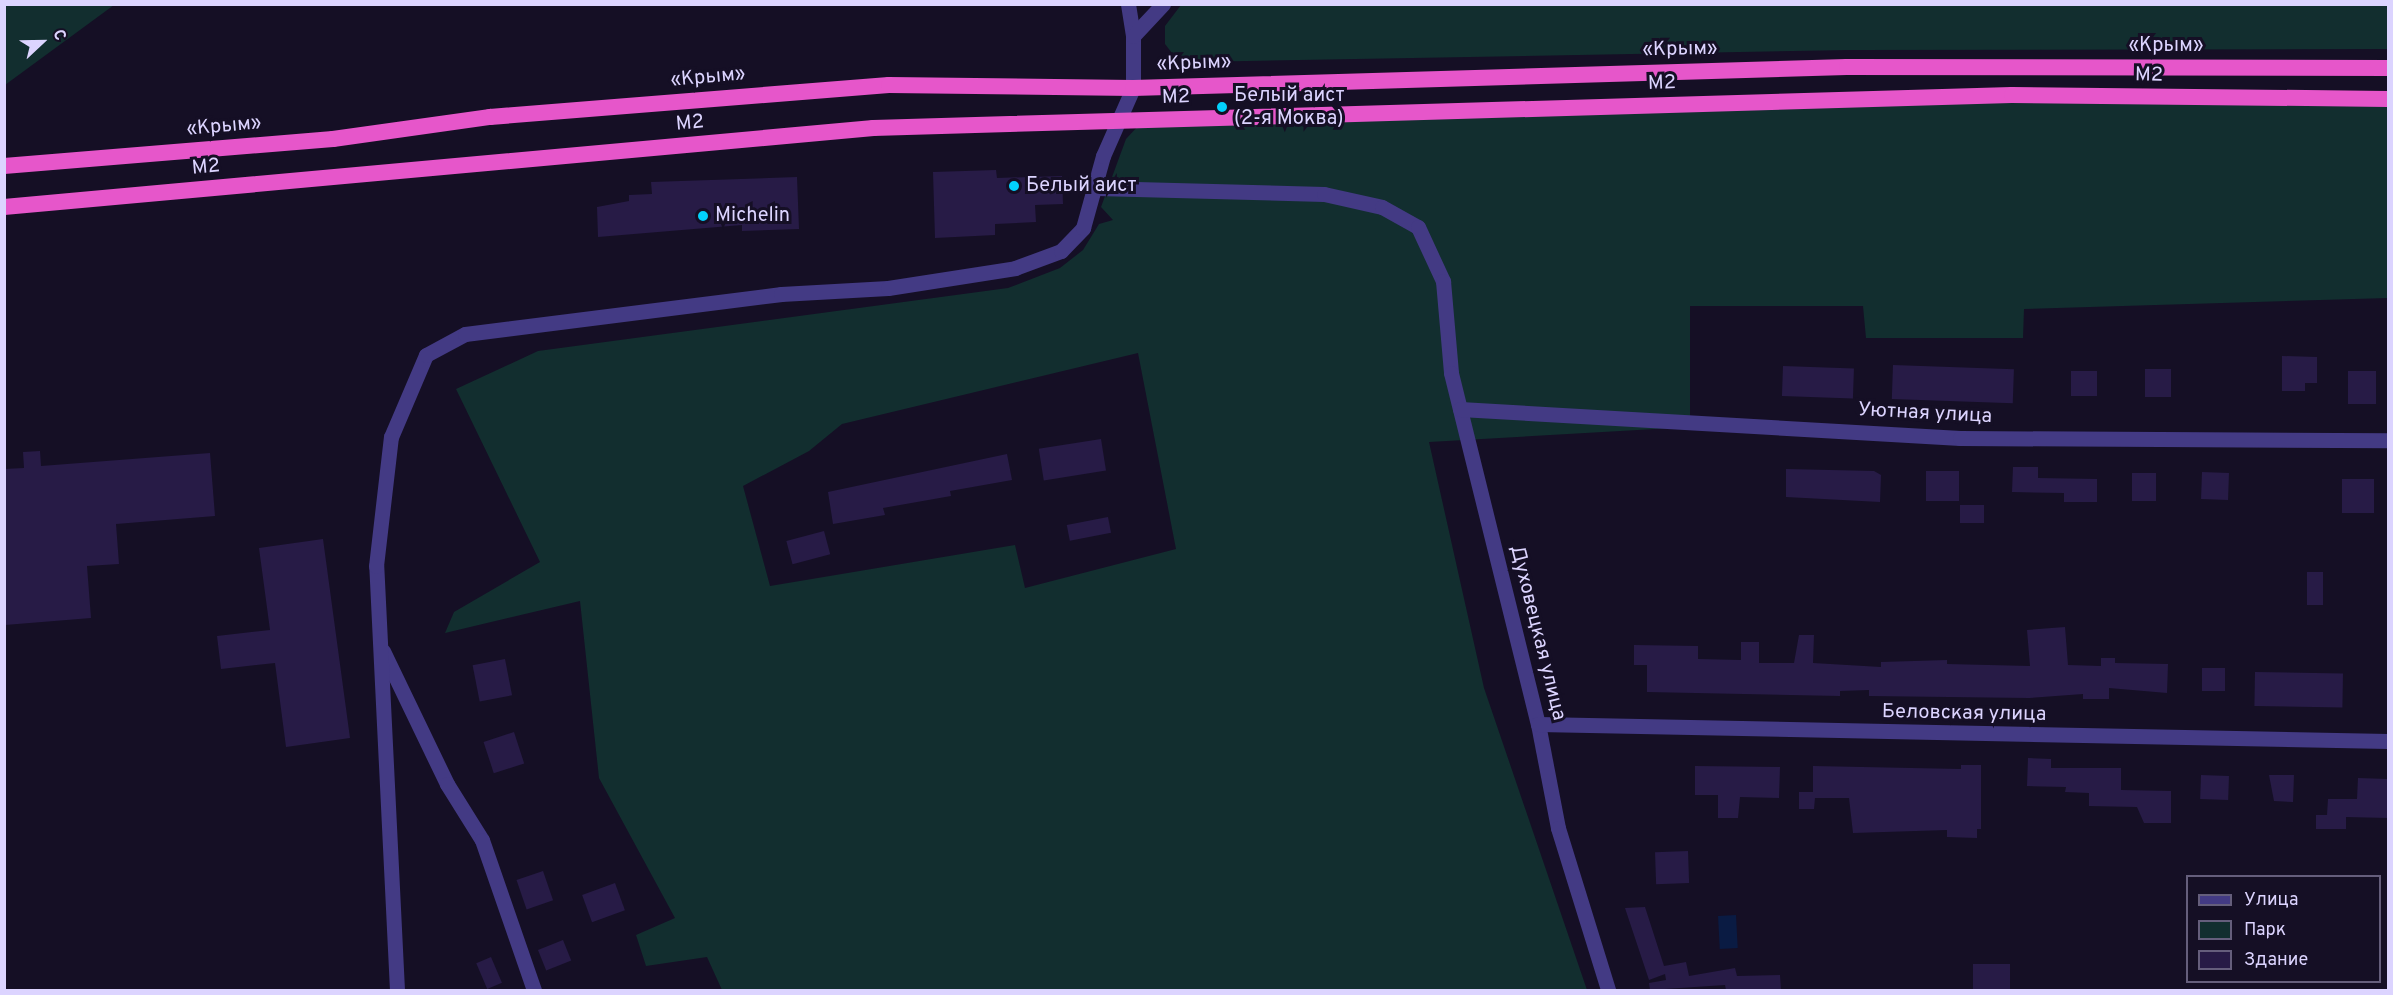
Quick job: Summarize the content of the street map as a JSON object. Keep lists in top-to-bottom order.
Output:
{
  "streets": {
    "highway": ["«Крым»", "М2"],
    "street": ["Уютная улица", "Духовецкая улица", "Беловская улица"]
  },
  "crossings": [
    ["Уютная улица", "Духовецкая улица"],
    ["Духовецкая улица", "Беловская улица"]
  ],
  "places": ["Белый аист (2-я Моква)", "Белый аист", "Michelin"],
  "legend": ["Улица", "Парк", "Здание"],
  "north": "right"
}
